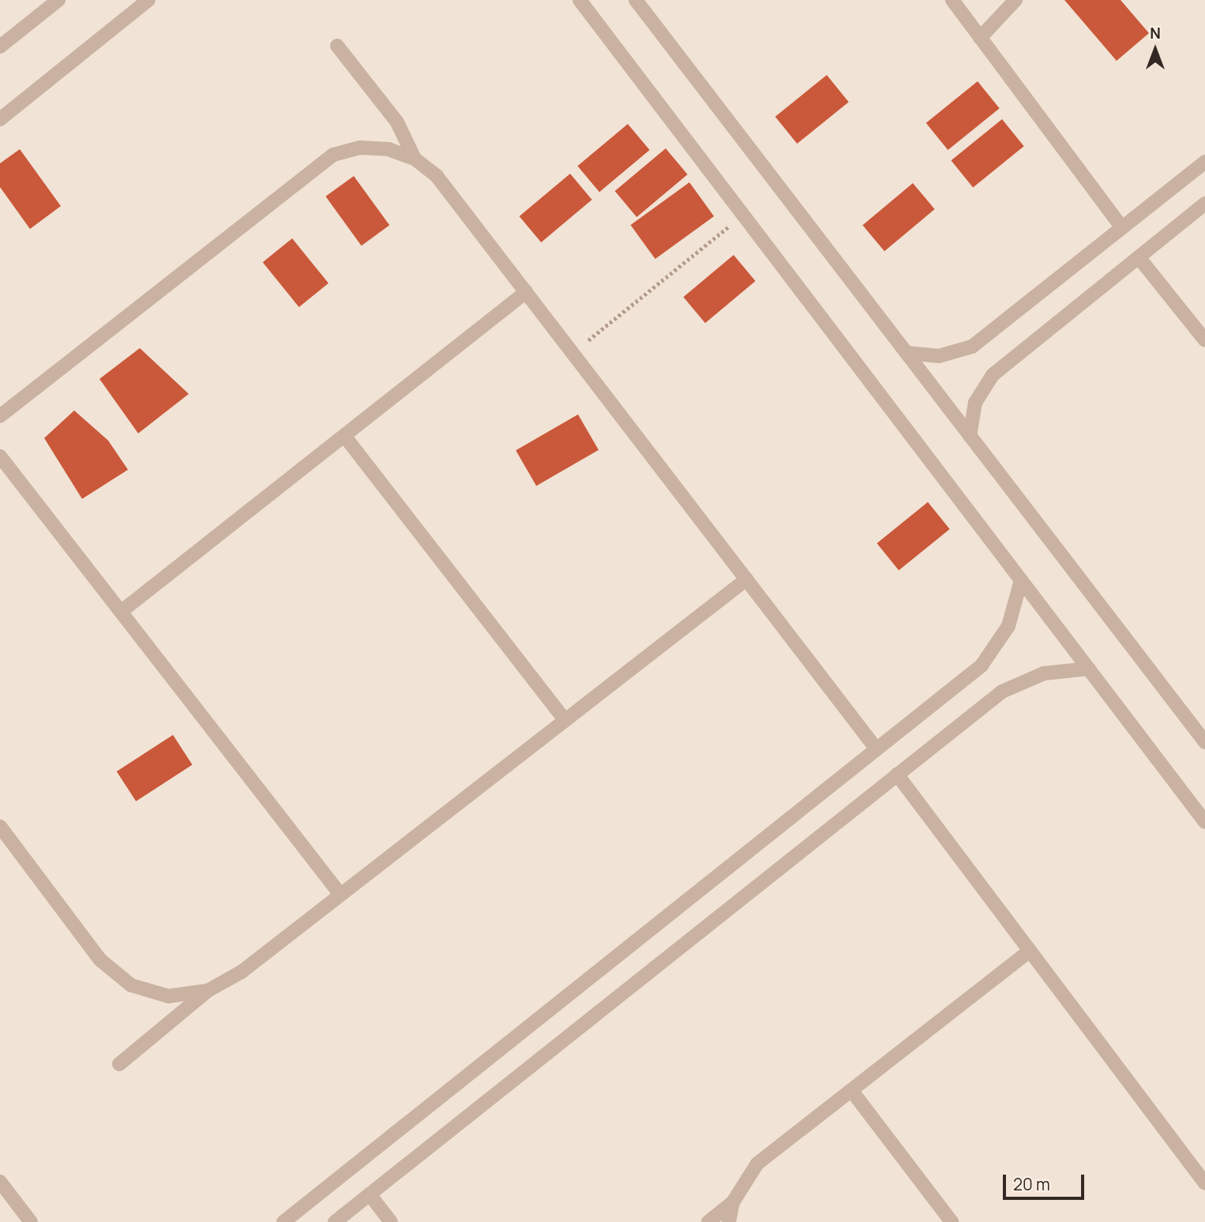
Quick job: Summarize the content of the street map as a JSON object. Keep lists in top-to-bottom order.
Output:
{
  "scale_bar": "20 m",
  "north": "top"
}
